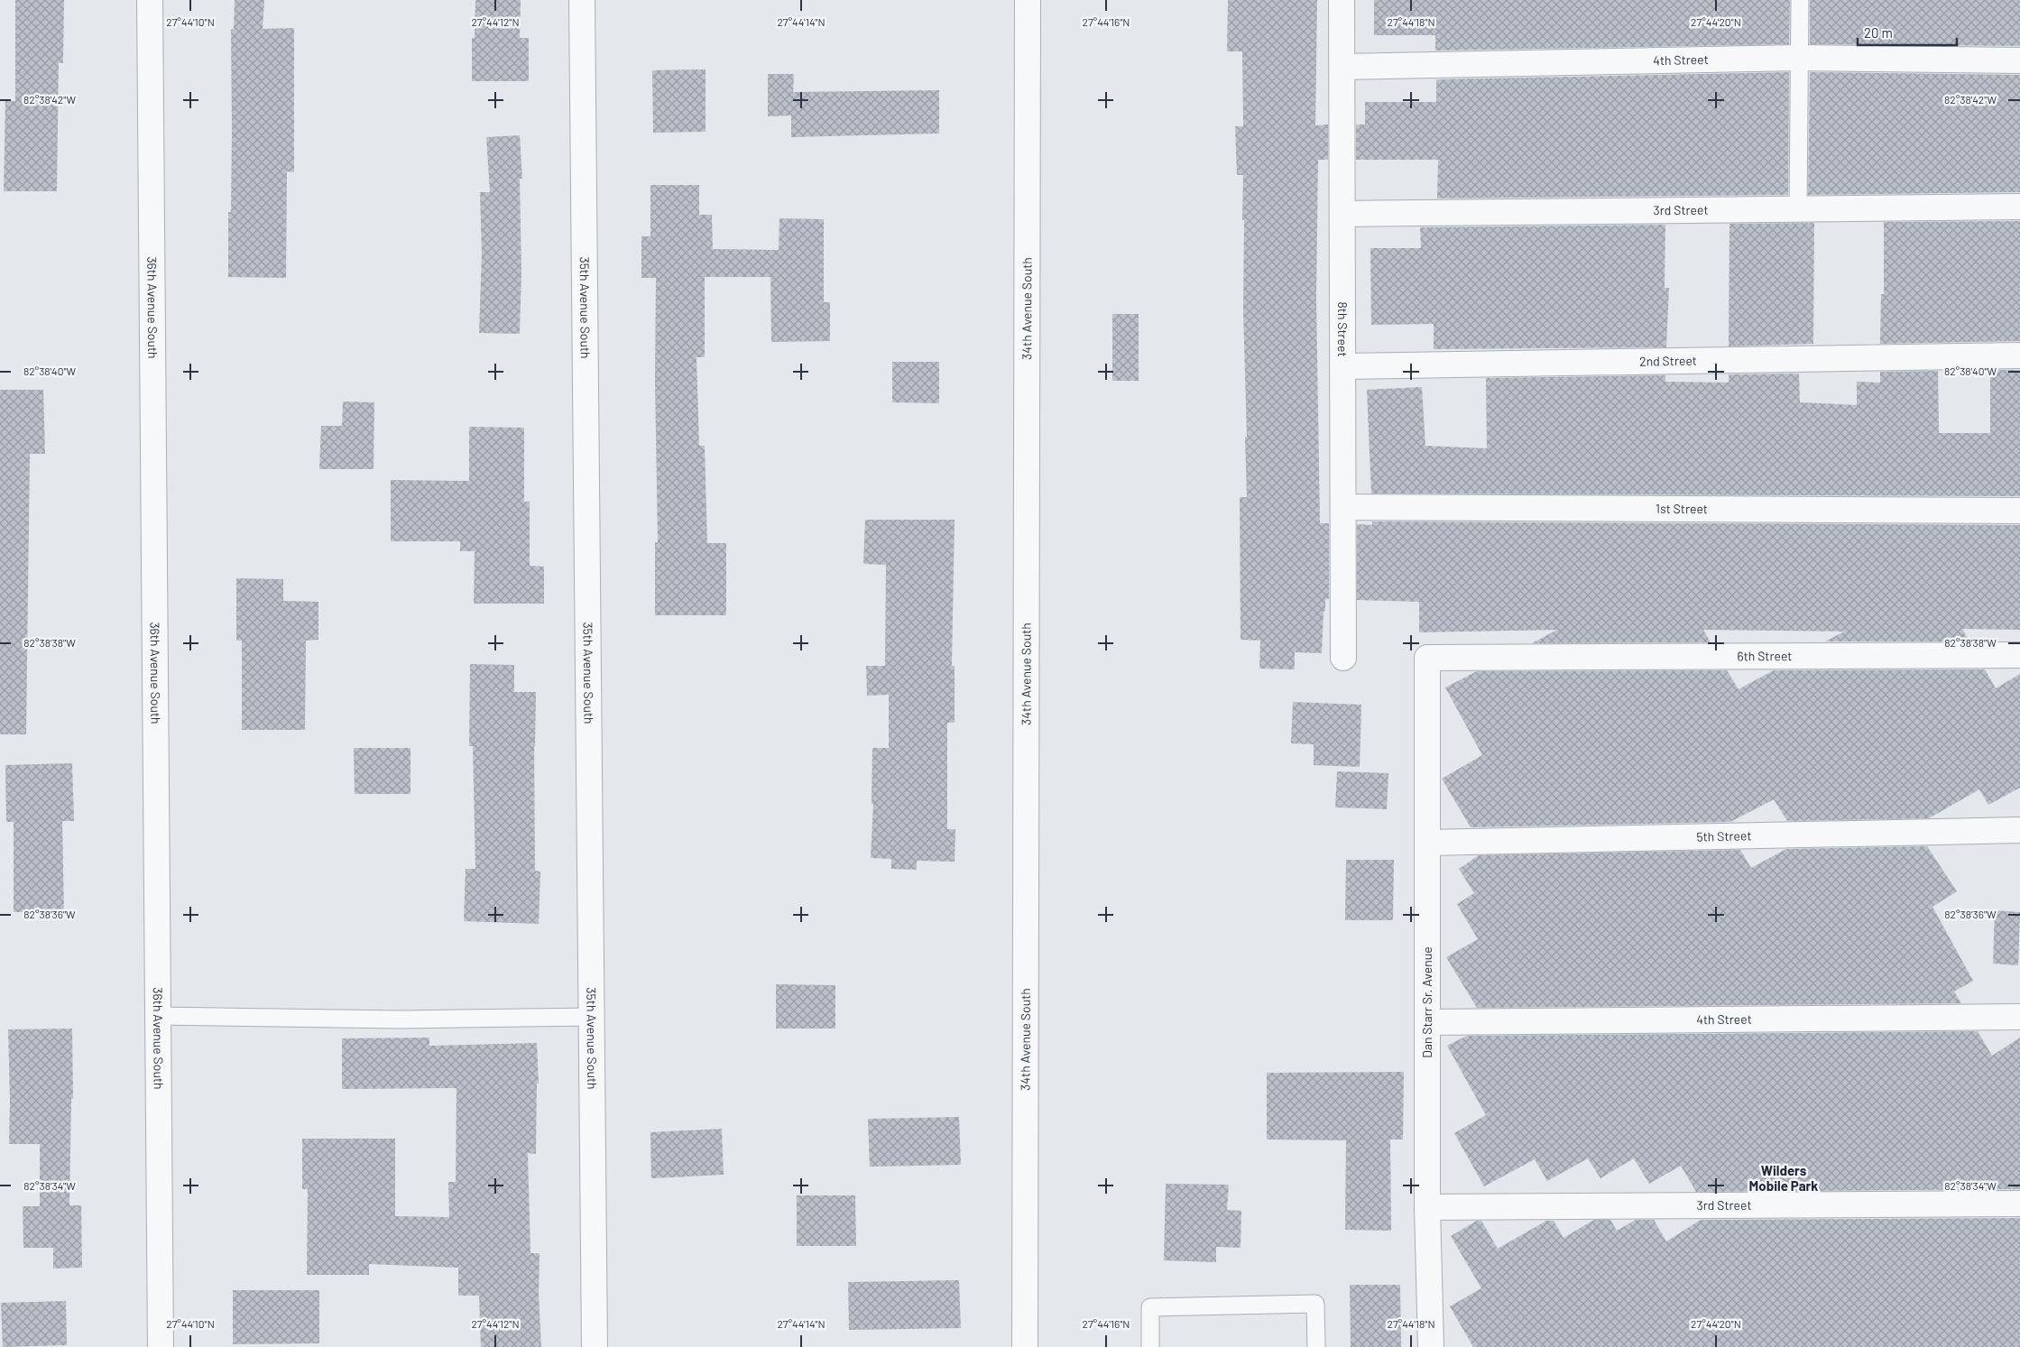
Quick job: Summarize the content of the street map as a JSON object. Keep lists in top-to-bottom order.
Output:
{
  "streets": {
    "street": [
      "4th Street",
      "3rd Street",
      "36th Avenue South",
      "35th Avenue South",
      "34th Avenue South",
      "8th Street",
      "2nd Street",
      "1st Street",
      "6th Street",
      "5th Street",
      "Dan Starr Sr. Avenue"
    ]
  },
  "crossings": [
    ["4th Street", "8th Street"],
    ["4th Street", "Dan Starr Sr. Avenue"],
    ["3rd Street", "8th Street"],
    ["3rd Street", "Dan Starr Sr. Avenue"],
    ["8th Street", "2nd Street"],
    ["8th Street", "1st Street"],
    ["6th Street", "Dan Starr Sr. Avenue"],
    ["5th Street", "Dan Starr Sr. Avenue"]
  ],
  "districts": ["Wilders Mobile Park"],
  "scale_bar": "20 m",
  "coordinates": [
    "27°44'10\"N",
    "27°44'12\"N",
    "27°44'14\"N",
    "27°44'16\"N",
    "27°44'18\"N",
    "27°44'20\"N",
    "82°38'42\"W",
    "82°38'40\"W",
    "82°38'38\"W",
    "82°38'36\"W",
    "82°38'34\"W"
  ]
}
